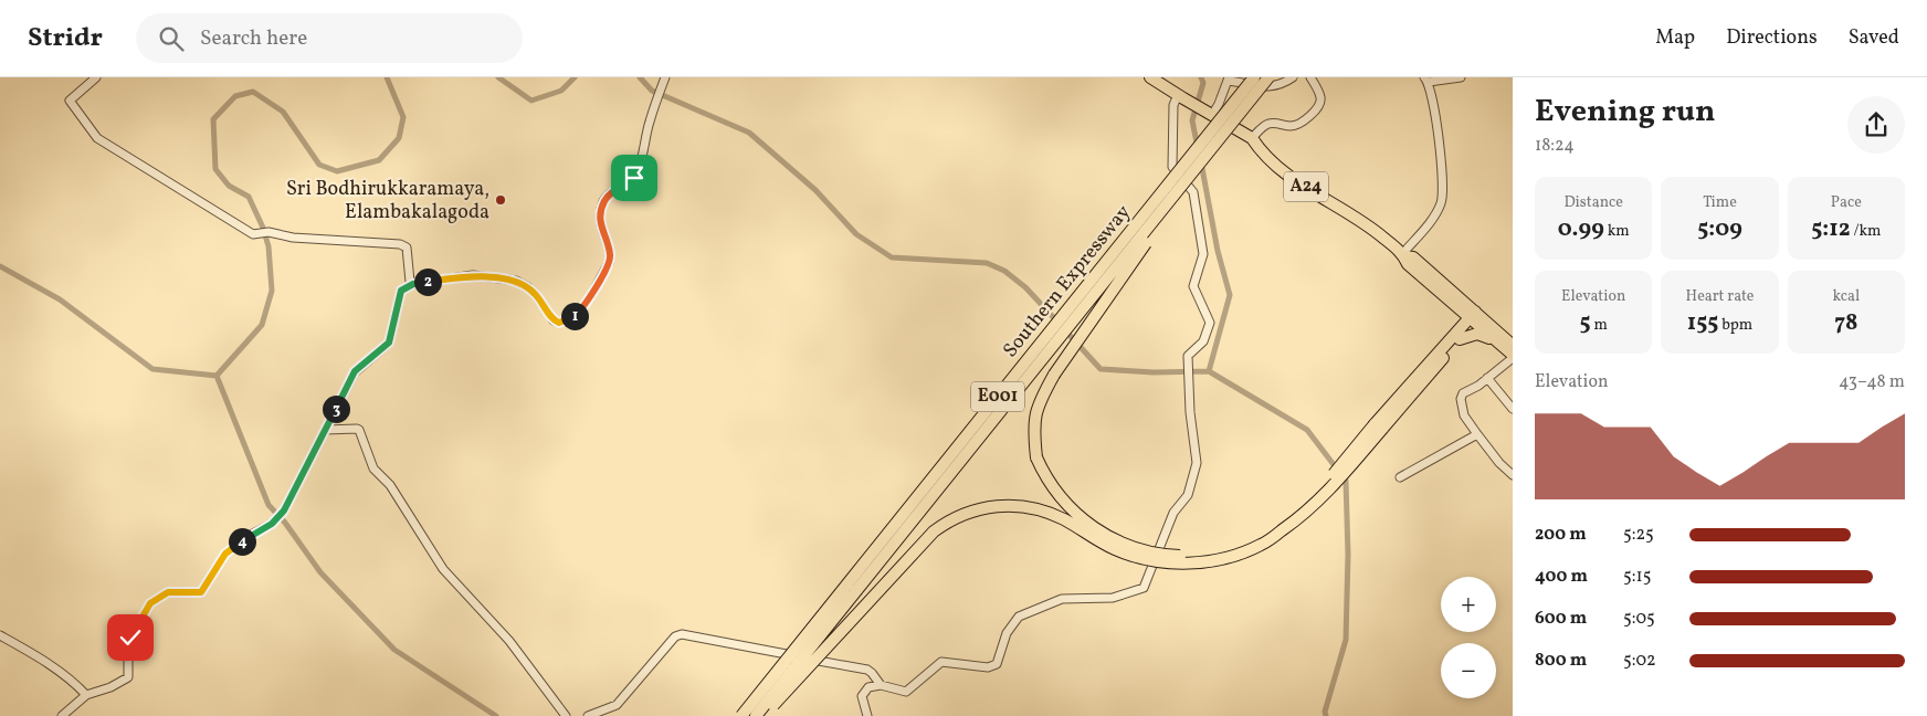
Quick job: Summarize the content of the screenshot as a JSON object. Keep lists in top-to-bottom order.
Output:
{
  "streets": {
    "highway": ["A24", "Southern Expressway", "E001"]
  },
  "places": ["Sri Bodhirukkaramaya, Elambakalagoda"],
  "page": {
    "header": "Stridr",
    "search": "Search here",
    "nav": ["Map", "Directions", "Saved"],
    "heading": ["Evening run", "18:24"],
    "stats": [
      ["Distance", "0.99 km"],
      ["Time", "5:09"],
      ["Pace", "5:12 /km"],
      ["Elevation", "5 m"],
      ["Heart rate", "155 bpm"],
      ["kcal", "78"]
    ],
    "pins": [
      "2",
      "1",
      "3",
      "4"
    ],
    "chart": ["Elevation", "43–48 m"],
    "list": [
      {
        "name": "200 m",
        "note": "5:25"
      },
      {
        "name": "400 m",
        "note": "5:15"
      },
      {
        "name": "600 m",
        "note": "5:05"
      },
      {
        "name": "800 m",
        "note": "5:02"
      }
    ],
    "map_buttons": ["+", "−"]
  }
}
